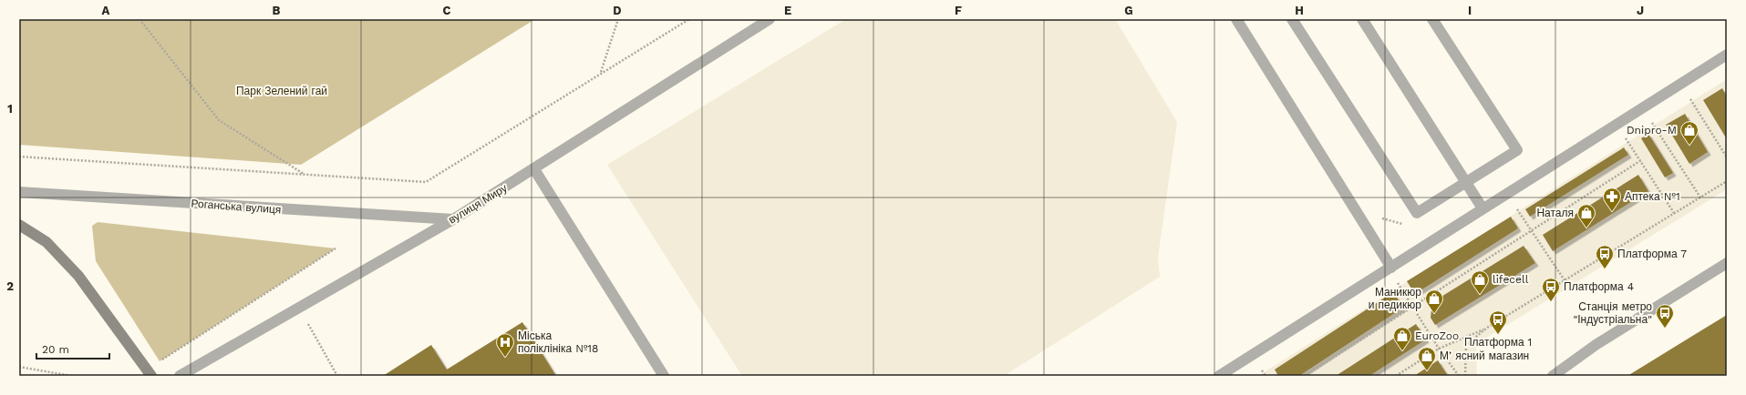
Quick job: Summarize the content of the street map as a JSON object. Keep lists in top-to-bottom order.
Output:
{
  "streets": {
    "street": ["вулиця Миру", "Роганська вулиця"]
  },
  "crossings": [
    ["вулиця Миру", "Роганська вулиця"]
  ],
  "parks": ["Парк Зелений гай"],
  "places": {
    "shop": [
      "Dnipro-M",
      "Наталя",
      "lifecell",
      "Маникюр и педикюр",
      "EuroZoo",
      "Мʼясний магазин"
    ],
    "pharmacy": ["Аптека №1"],
    "bus stop": [
      "Платформа 7",
      "Платформа 4",
      "Станція метро \"Індустріальна\"",
      "Платформа 1"
    ],
    "hospital": ["Міська поліклініка №18"]
  },
  "scale_bar": "20 m",
  "grid": {
    "columns": [
      "A",
      "B",
      "C",
      "D",
      "E",
      "F",
      "G",
      "H",
      "I",
      "J"
    ],
    "rows": ["1", "2"]
  }
}
